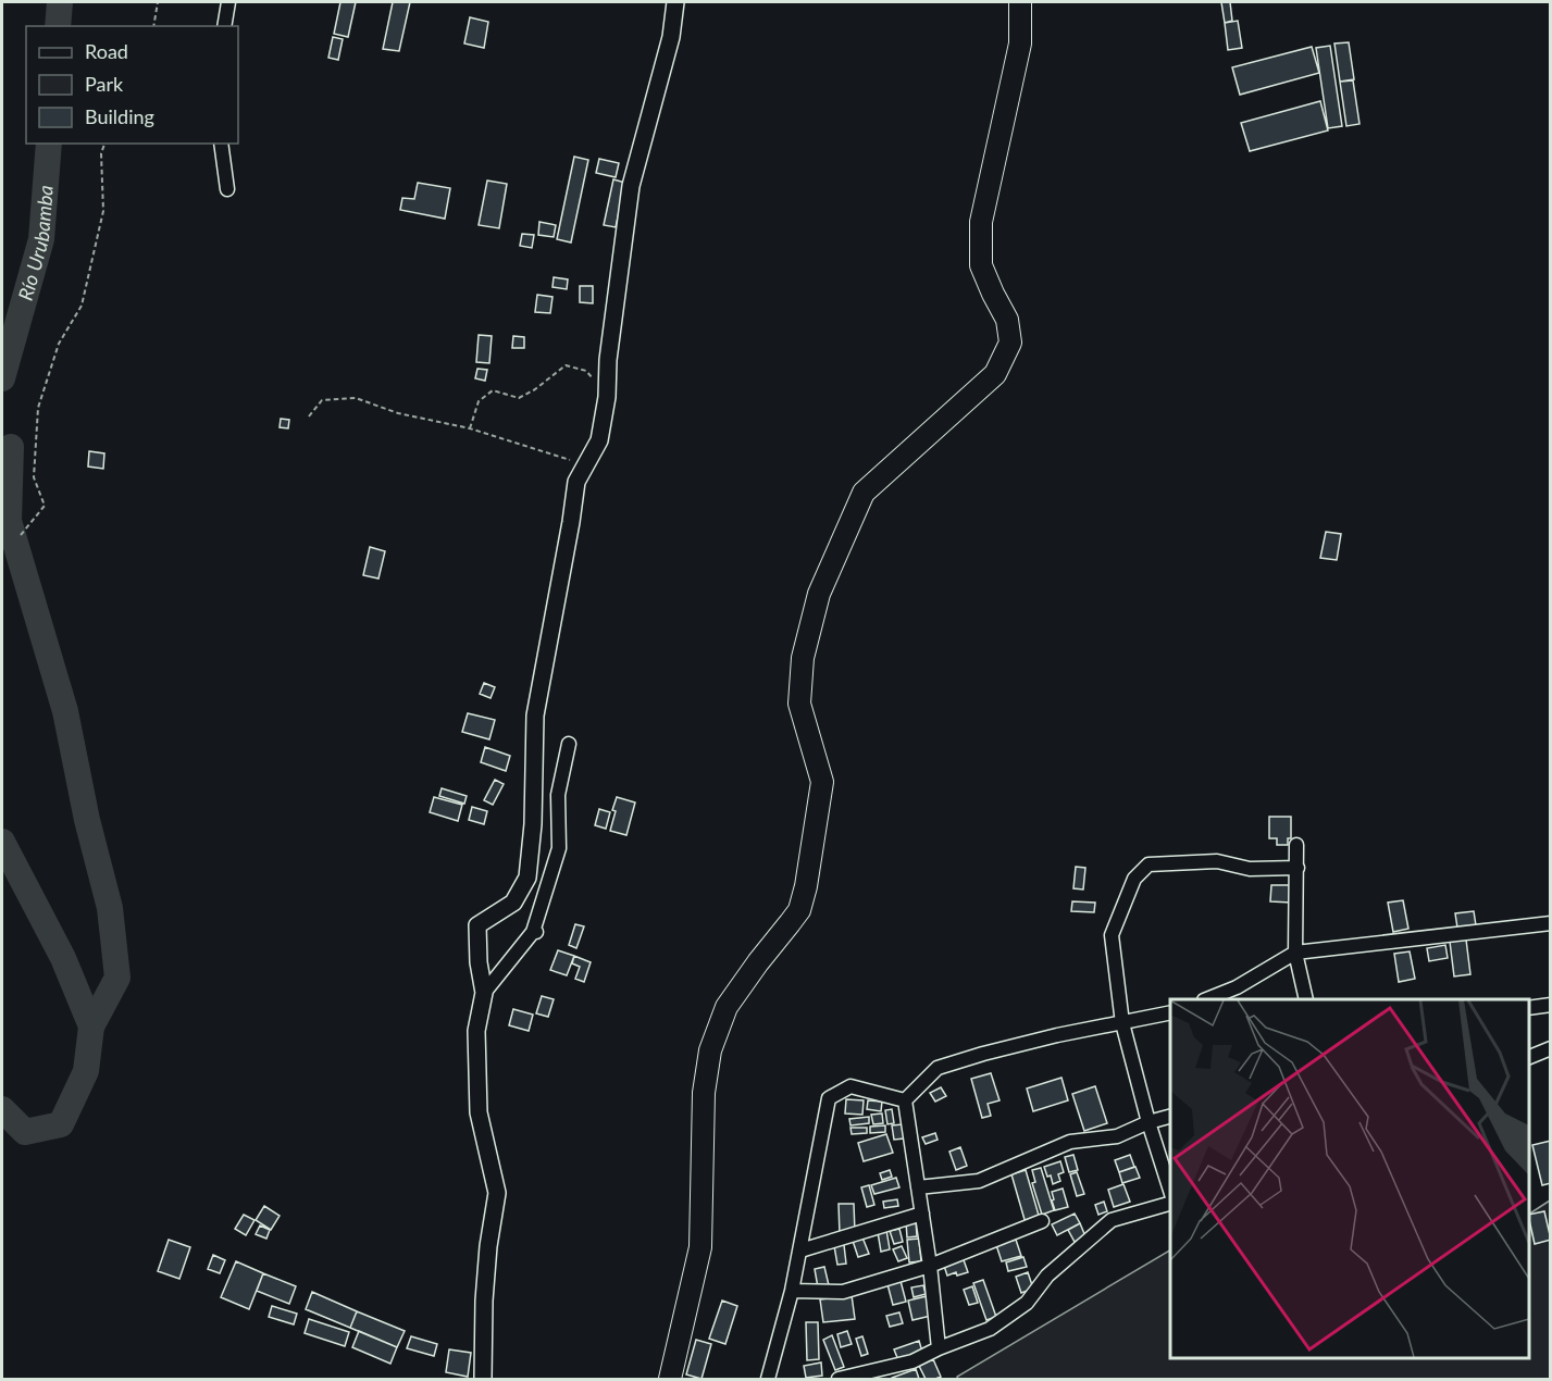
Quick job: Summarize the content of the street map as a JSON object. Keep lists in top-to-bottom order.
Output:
{
  "water": ["Río Urubamba"],
  "legend": ["Road", "Park", "Building"]
}
